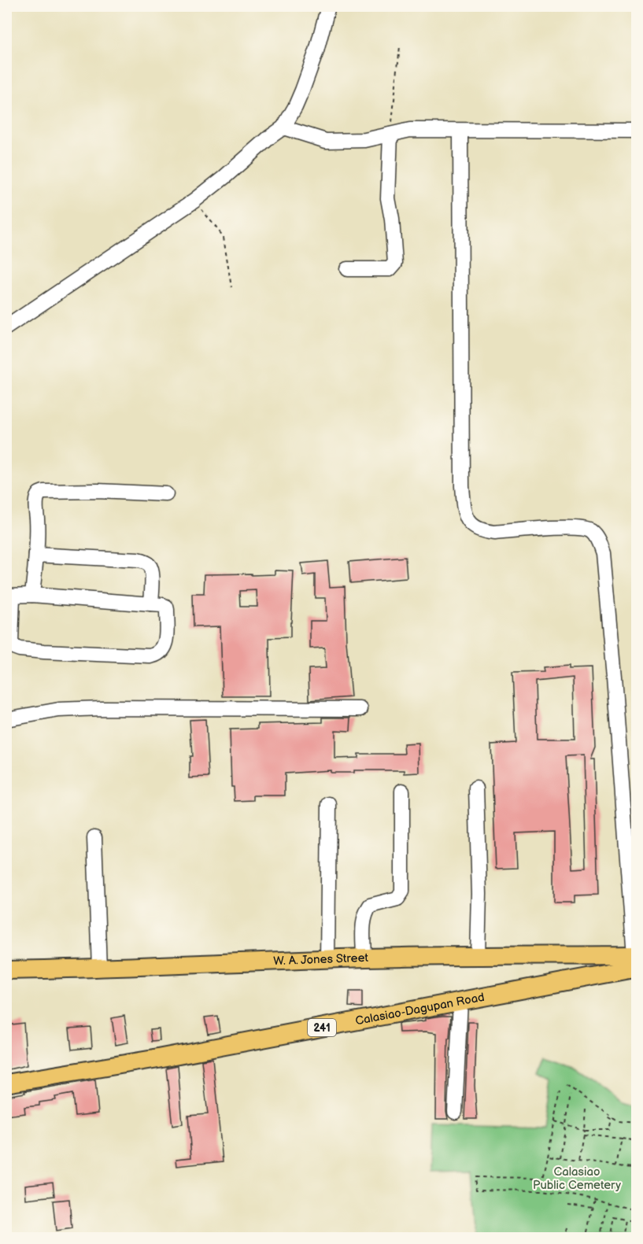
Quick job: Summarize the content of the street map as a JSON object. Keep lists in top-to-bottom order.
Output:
{
  "streets": {
    "main road": ["W. A. Jones Street", "Calasiao-Dagupan Road", "241"]
  },
  "crossings": [
    ["W. A. Jones Street", "Calasiao-Dagupan Road"]
  ],
  "parks": ["Calasiao Public Cemetery"]
}
